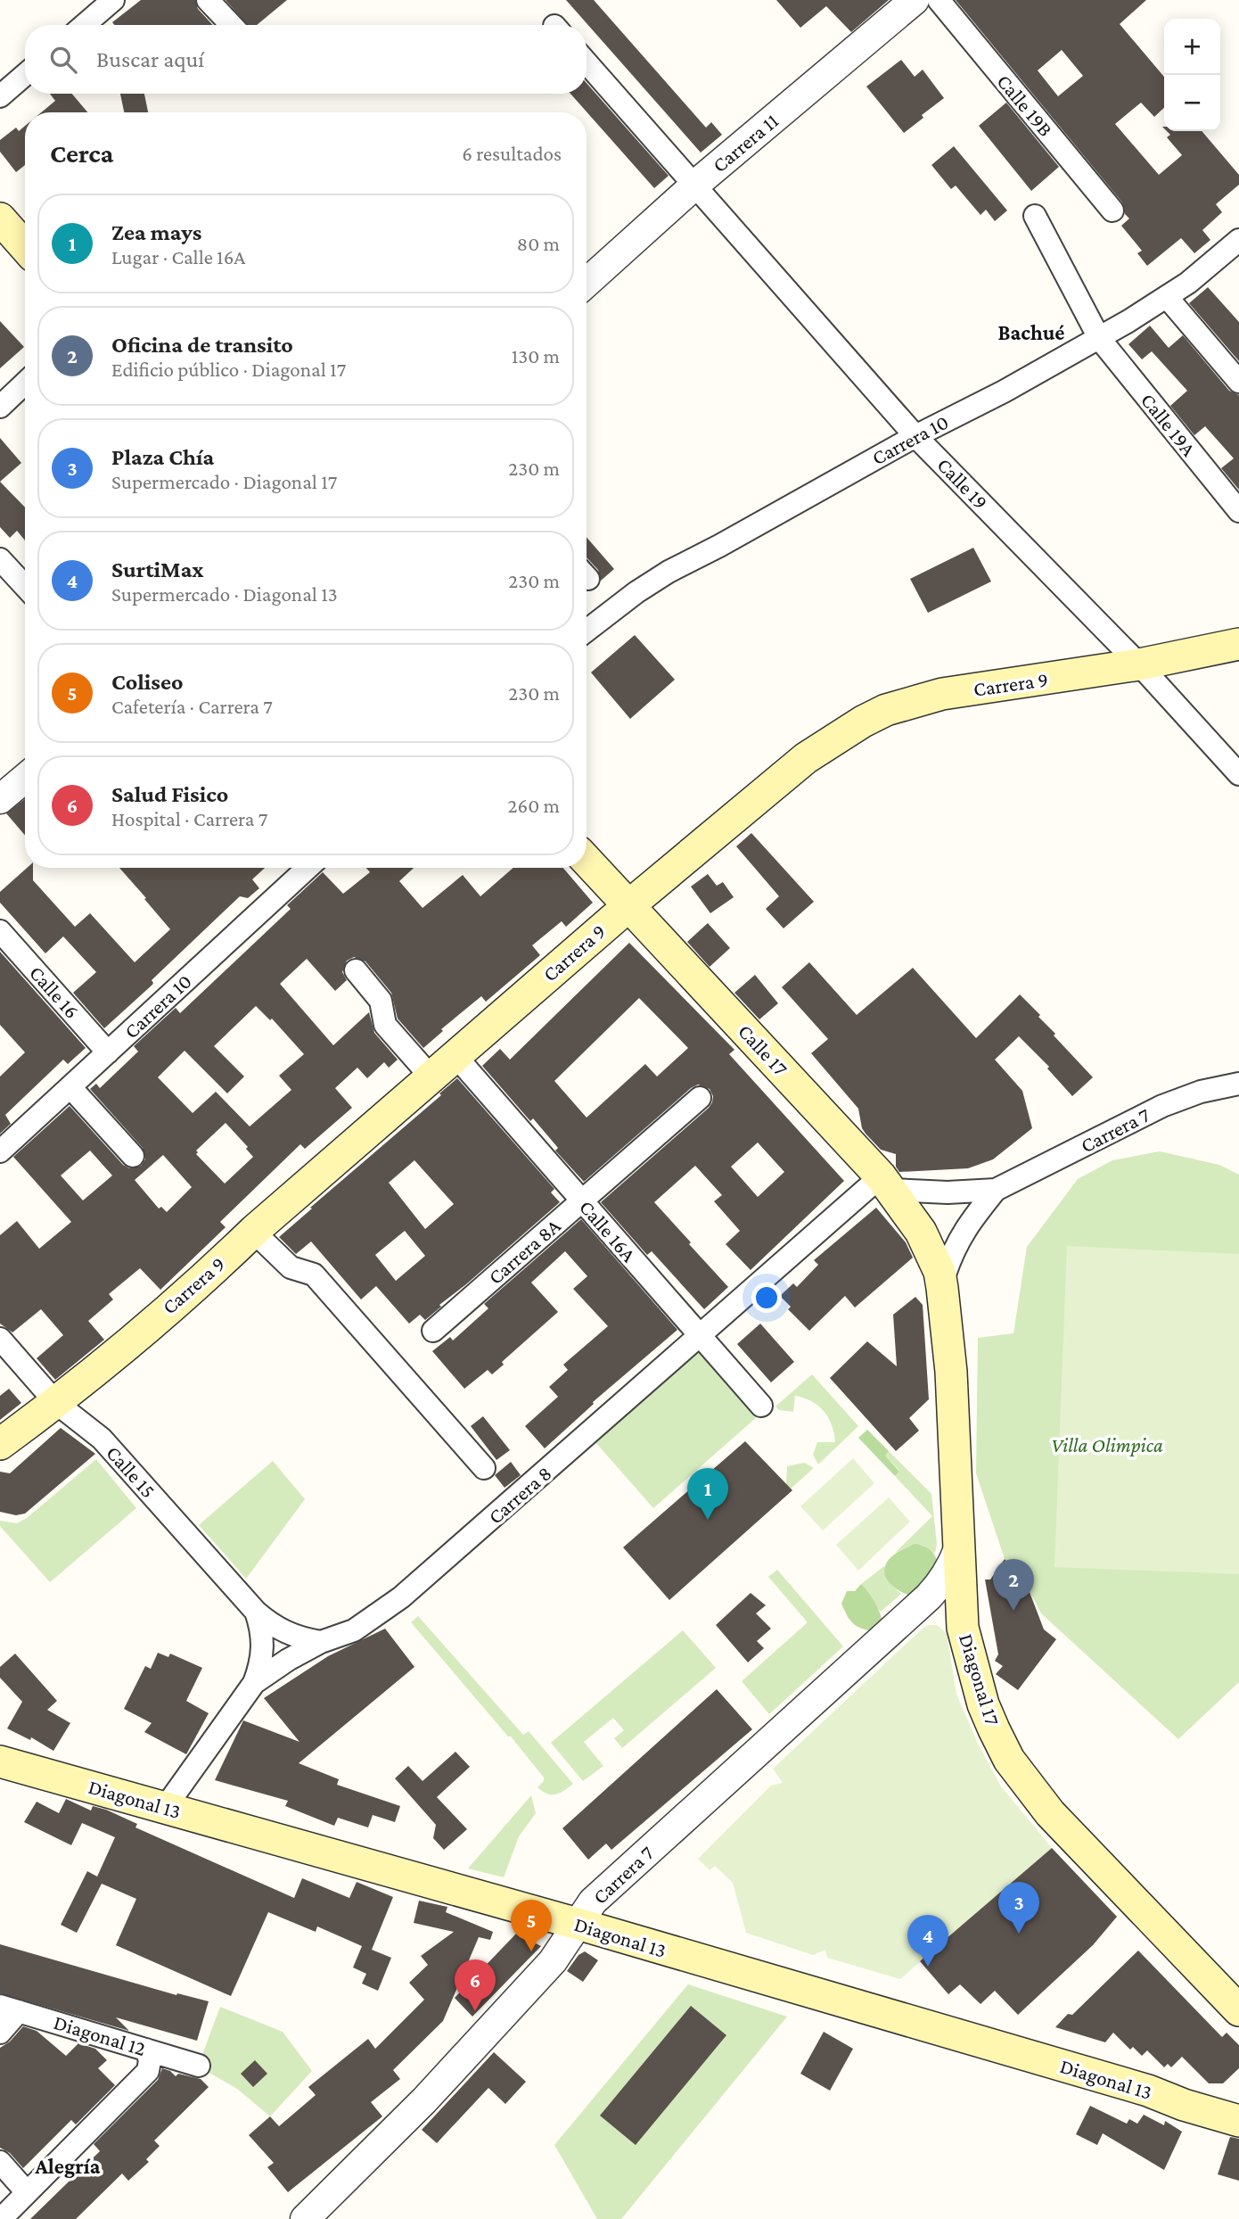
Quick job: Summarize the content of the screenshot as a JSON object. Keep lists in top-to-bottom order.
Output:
{
  "streets": {
    "main road": [
      "Carrera 9",
      "Calle 17",
      "Diagonal 17",
      "Diagonal 13"
    ],
    "street": [
      "Calle 19B",
      "Carrera 11",
      "Calle 19A",
      "Carrera 10",
      "Calle 19",
      "Calle 16",
      "Carrera 7",
      "Calle 16A",
      "Carrera 8A",
      "Calle 15",
      "Carrera 8",
      "Diagonal 12"
    ]
  },
  "crossings": [
    ["Carrera 11", "Calle 19"],
    ["Calle 19A", "Carrera 10"],
    ["Carrera 10", "Calle 19"],
    ["Carrera 10", "Calle 16"],
    ["Calle 19", "Carrera 9"],
    ["Carrera 9", "Calle 17"],
    ["Carrera 9", "Calle 16A"],
    ["Carrera 9", "Calle 15"],
    ["Calle 17", "Carrera 7"],
    ["Calle 17", "Carrera 8"],
    ["Calle 17", "Diagonal 17"],
    ["Carrera 7", "Carrera 8"],
    ["Carrera 7", "Diagonal 17"],
    ["Carrera 7", "Diagonal 13"],
    ["Calle 16A", "Carrera 8A"],
    ["Calle 16A", "Carrera 8"],
    ["Calle 15", "Carrera 8"],
    ["Carrera 8", "Diagonal 13"]
  ],
  "districts": ["Bachué", "Alegría"],
  "parks": ["Villa Olimpica"],
  "page": {
    "map_buttons": ["+", "−"],
    "search": "Buscar aquí",
    "heading": ["Cerca", "6 resultados"],
    "list": [
      {
        "mark": "1",
        "name": "Zea mays",
        "note": "Lugar · Calle 16A",
        "value": "80 m"
      },
      {
        "mark": "2",
        "name": "Oficina de transito",
        "note": "Edificio público · Diagonal 17",
        "value": "130 m"
      },
      {
        "mark": "3",
        "name": "Plaza Chía",
        "note": "Supermercado · Diagonal 17",
        "value": "230 m"
      },
      {
        "mark": "4",
        "name": "SurtiMax",
        "note": "Supermercado · Diagonal 13",
        "value": "230 m"
      },
      {
        "mark": "5",
        "name": "Coliseo",
        "note": "Cafetería · Carrera 7",
        "value": "230 m"
      },
      {
        "mark": "6",
        "name": "Salud Fisico",
        "note": "Hospital · Carrera 7",
        "value": "260 m"
      }
    ],
    "pins": [
      "1",
      "2",
      "3",
      "5",
      "4",
      "6"
    ]
  }
}
